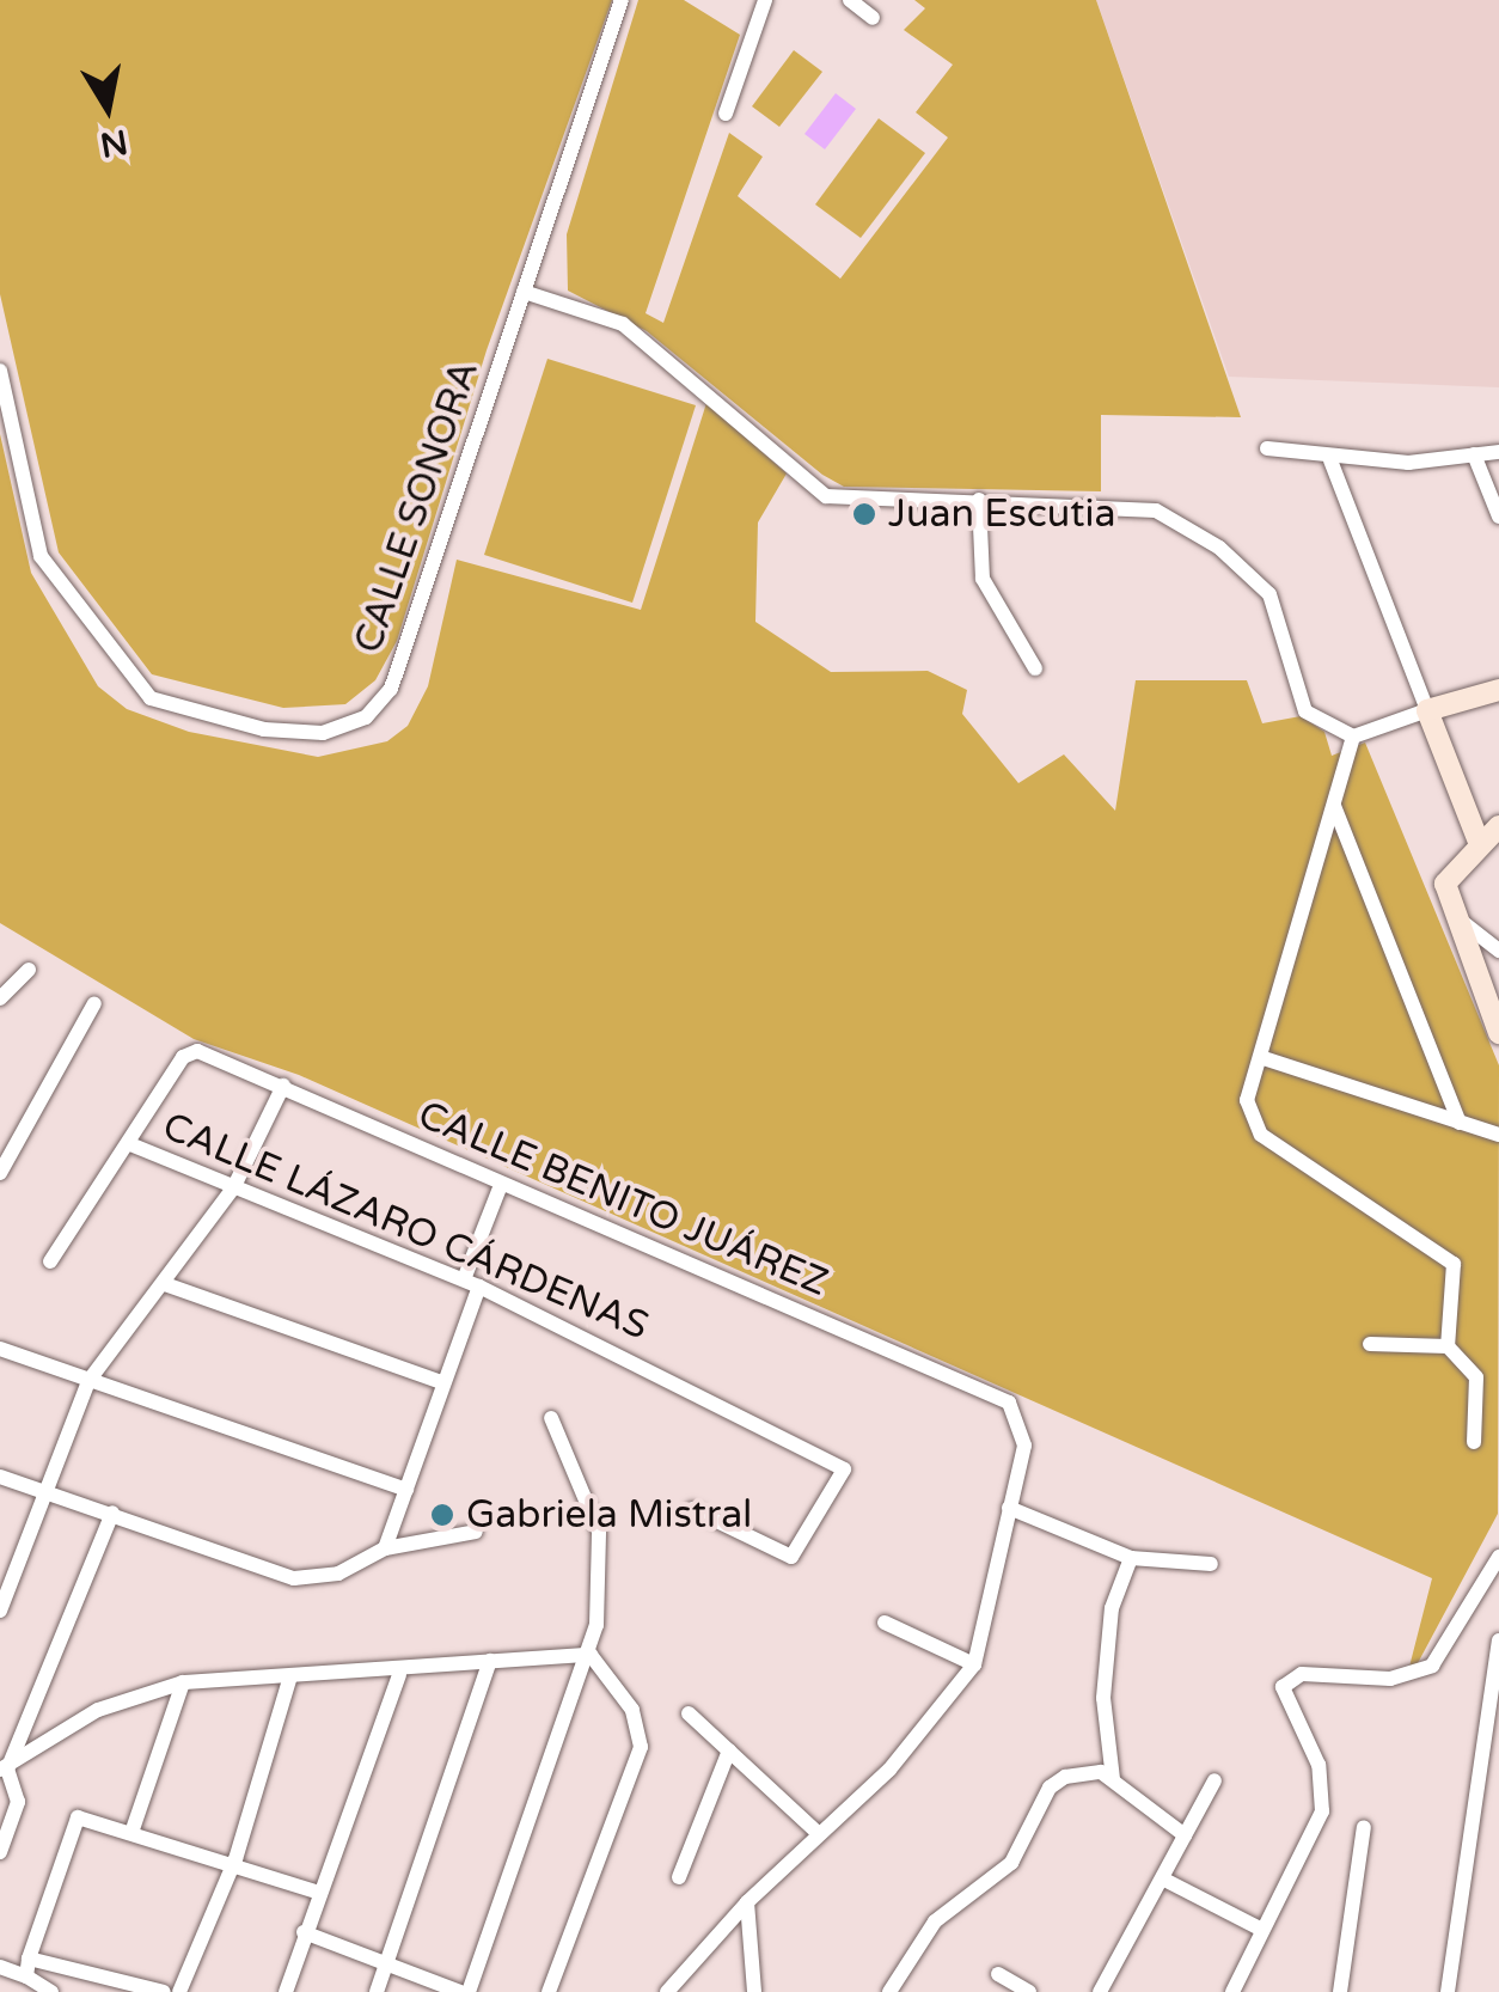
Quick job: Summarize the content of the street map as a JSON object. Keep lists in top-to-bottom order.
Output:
{
  "streets": {
    "street": ["CALLE SONORA", "CALLE BENITO JUÁREZ", "CALLE LÁZARO CÁRDENAS"]
  },
  "crossings": [
    ["CALLE BENITO JUÁREZ", "CALLE LÁZARO CÁRDENAS"]
  ],
  "places": ["Juan Escutia", "Gabriela Mistral"],
  "north": "bottom"
}
